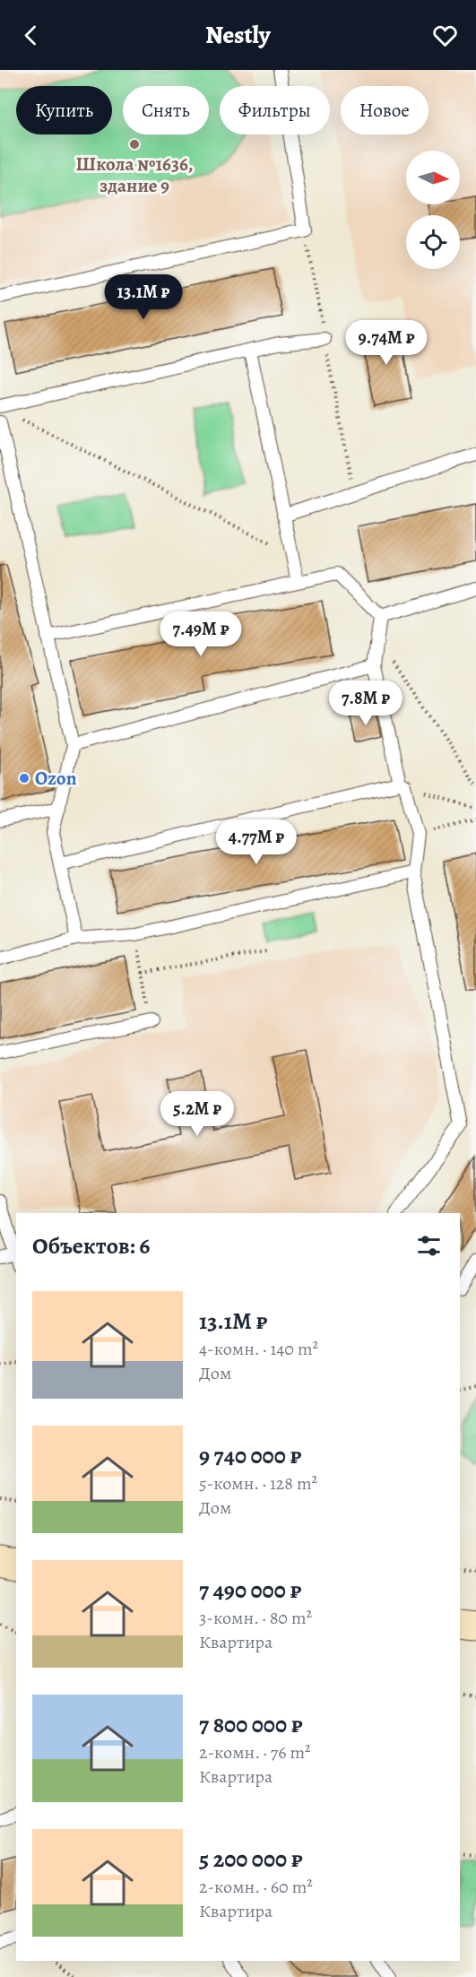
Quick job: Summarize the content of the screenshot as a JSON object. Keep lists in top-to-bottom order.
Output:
{
  "places": ["Школа №1636, здание 9", "Ozon"],
  "north": "right",
  "page": {
    "header": "Nestly",
    "chip": [
      "Купить",
      "Снять",
      "Фильтры",
      "Новое"
    ],
    "price": [
      "13.1M ₽",
      "9.74M ₽",
      "7.49M ₽",
      "7.8M ₽",
      "4.77M ₽",
      "5.2M ₽"
    ],
    "heading": "Объектов: 6",
    "list": [
      {
        "name": "13.1M ₽",
        "note": "4-комн. · 140 m² · Дом"
      },
      {
        "name": "9 740 000 ₽",
        "note": "5-комн. · 128 m² · Дом"
      },
      {
        "name": "7 490 000 ₽",
        "note": "3-комн. · 80 m² · Квартира"
      },
      {
        "name": "7 800 000 ₽",
        "note": "2-комн. · 76 m² · Квартира"
      },
      {
        "name": "5 200 000 ₽",
        "note": "2-комн. · 60 m² · Квартира"
      }
    ]
  }
}
